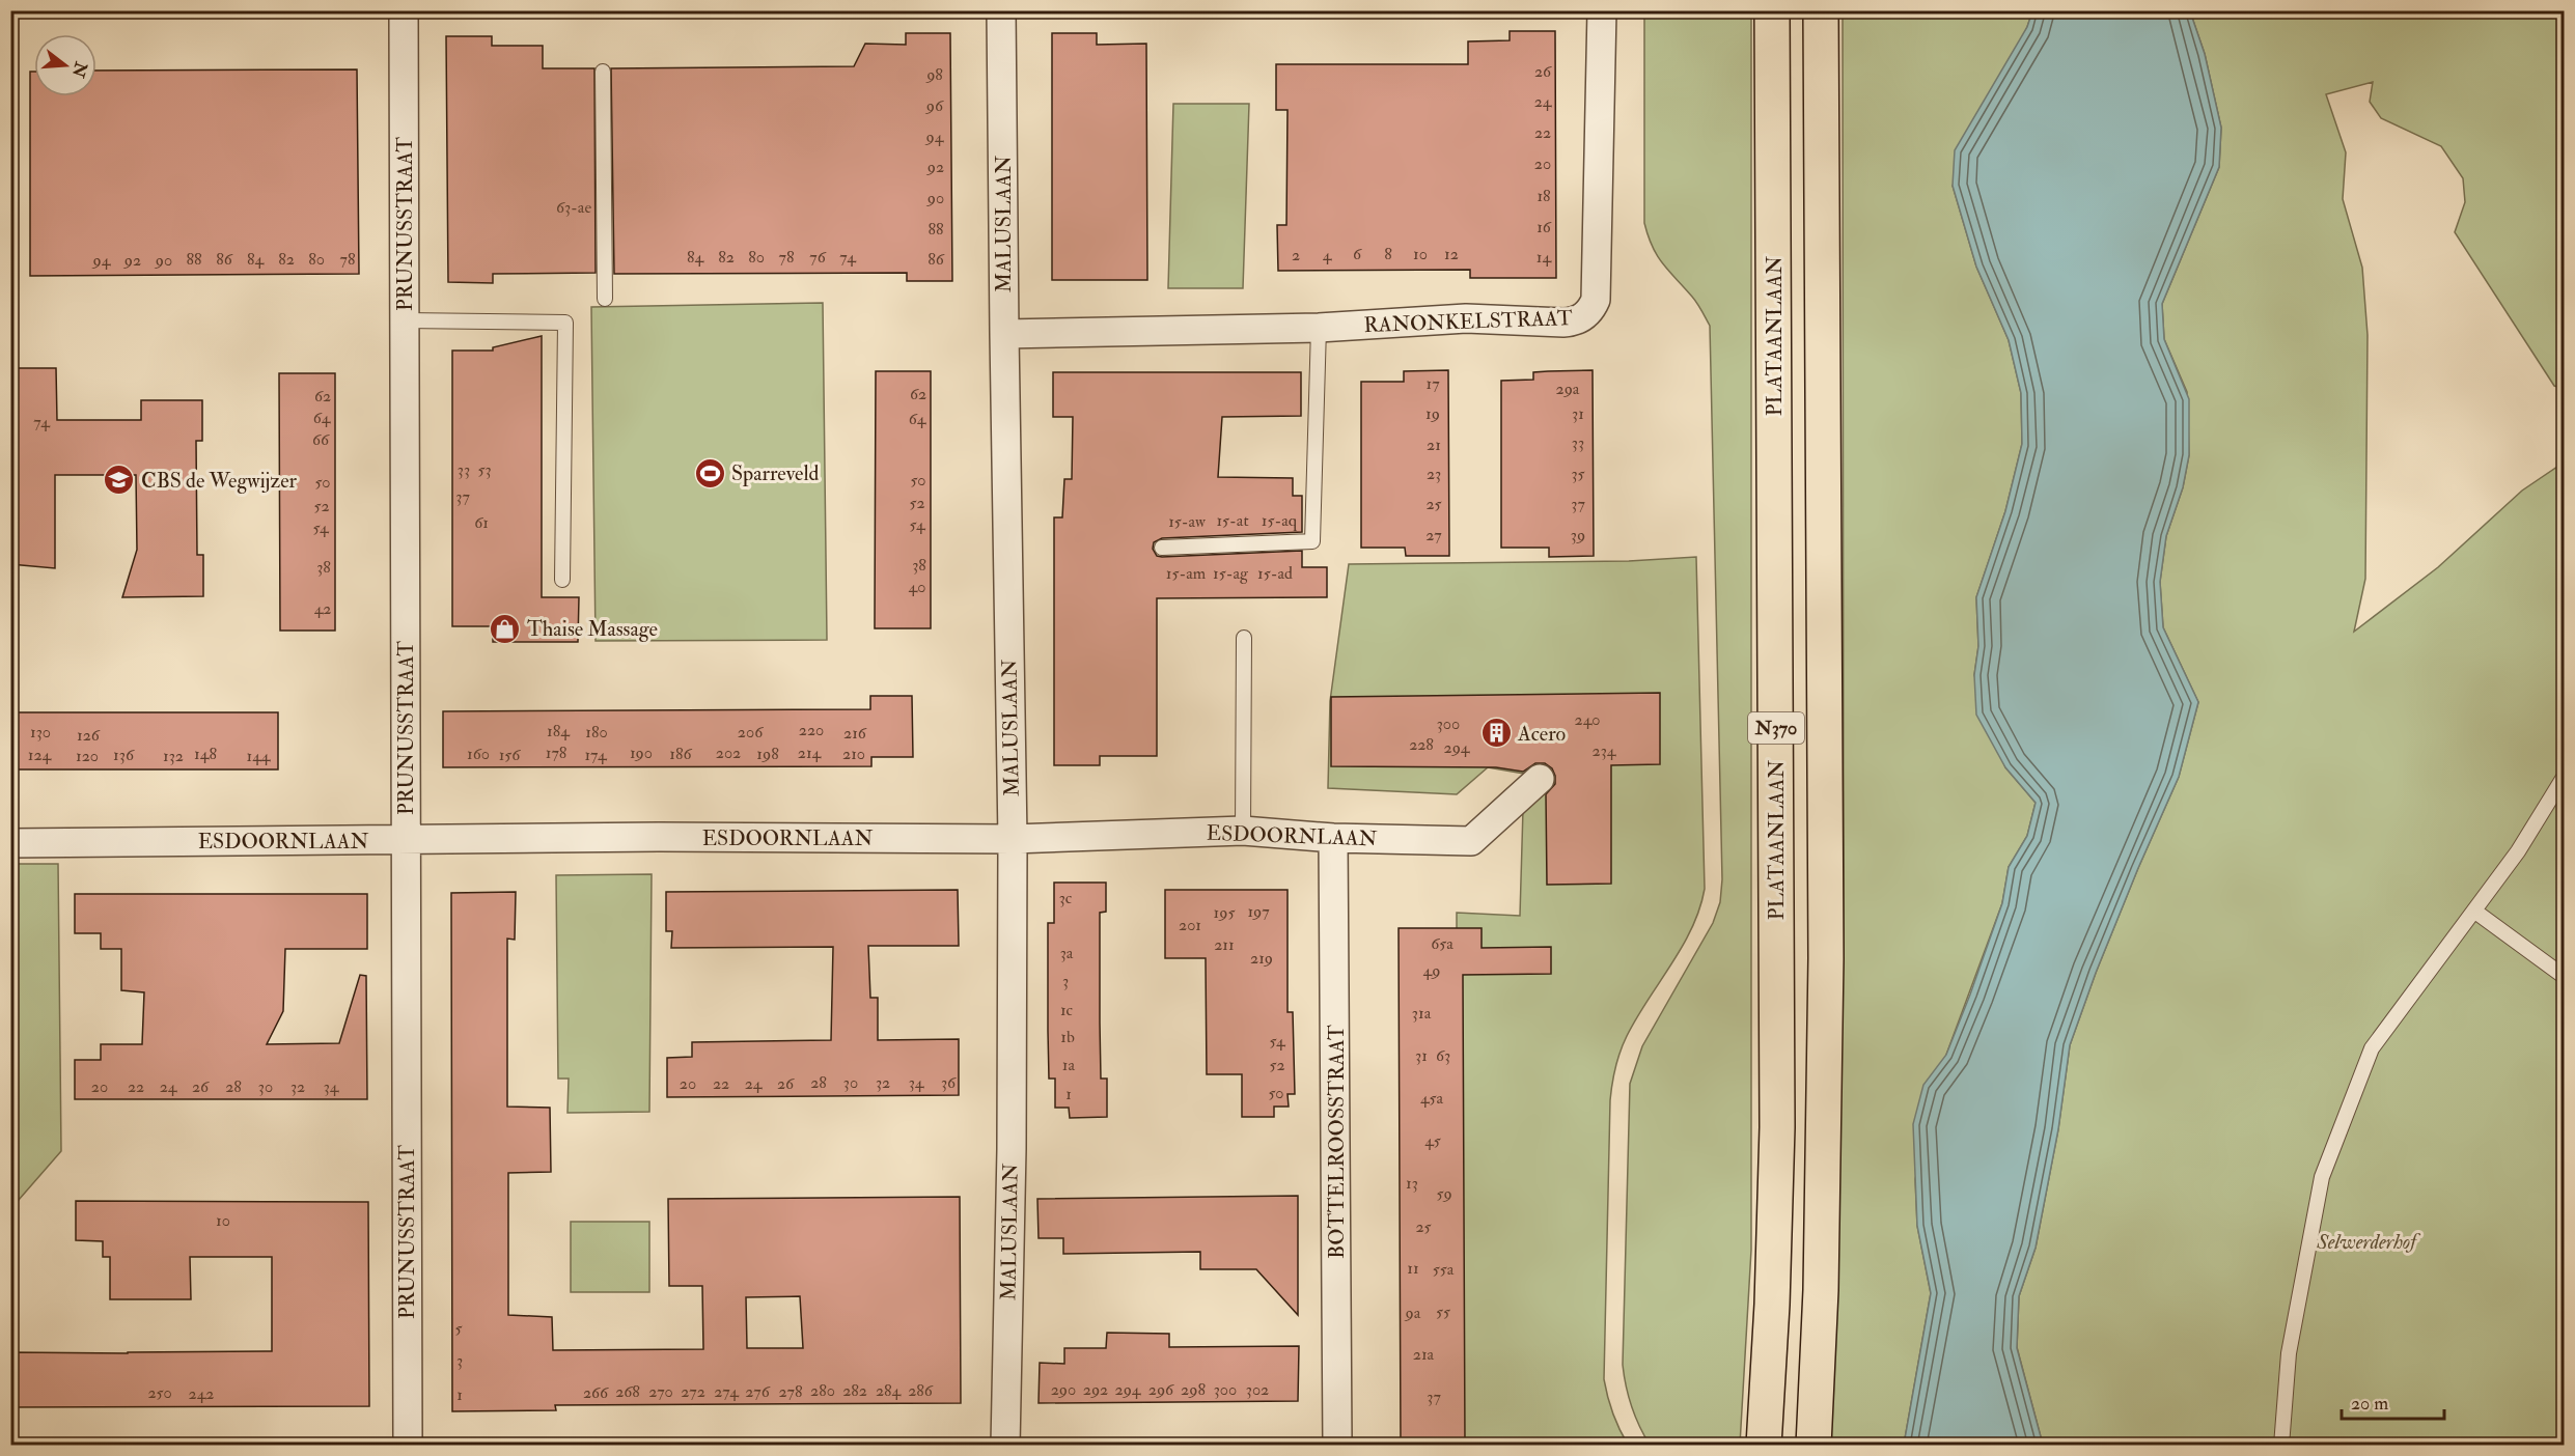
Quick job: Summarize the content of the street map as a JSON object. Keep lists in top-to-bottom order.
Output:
{
  "streets": {
    "highway": ["PLATAANLAAN", "N370"],
    "street": [
      "PRUNUSSTRAAT",
      "MALUSLAAN",
      "RANONKELSTRAAT",
      "ESDOORNLAAN",
      "BOTTELROOSSTRAAT"
    ]
  },
  "crossings": [
    ["PRUNUSSTRAAT", "ESDOORNLAAN"],
    ["MALUSLAAN", "RANONKELSTRAAT"],
    ["MALUSLAAN", "ESDOORNLAAN"],
    ["ESDOORNLAAN", "BOTTELROOSSTRAAT"]
  ],
  "parks": ["Selwerderhof"],
  "places": {
    "sports": ["Sparreveld"],
    "school or university": ["CBS de Wegwijzer"],
    "shop": ["Thaise Massage"],
    "building": ["Acero"]
  },
  "house_numbers": [
    "26",
    "98",
    "24",
    "96",
    "22",
    "94",
    "20",
    "92",
    "18",
    "90",
    "63-ae",
    "16",
    "88",
    "6",
    "8",
    "10",
    "12",
    "2",
    "4",
    "84",
    "82",
    "80",
    "78",
    "76",
    "74",
    "14",
    "88",
    "86",
    "84",
    "82",
    "80",
    "78",
    "86",
    "94",
    "92",
    "90",
    "17",
    "29a",
    "62",
    "62",
    "19",
    "31",
    "64",
    "64",
    "74",
    "66",
    "33",
    "21",
    "33",
    "53",
    "23",
    "35",
    "50",
    "50",
    "37",
    "52",
    "25",
    "37",
    "52",
    "15-at",
    "15-aq",
    "15-aw",
    "61",
    "54",
    "54",
    "27",
    "39",
    "38",
    "38",
    "15-am",
    "15-ag",
    "15-ad",
    "40",
    "42",
    "240",
    "300",
    "220",
    "184",
    "130",
    "180",
    "206",
    "216",
    "126",
    "228",
    "294",
    "234",
    "178",
    "190",
    "202",
    "214",
    "148",
    "160",
    "186",
    "198",
    "210",
    "124",
    "136",
    "156",
    "174",
    "120",
    "132",
    "144",
    "3c",
    "197",
    "195",
    "201",
    "65a",
    "211",
    "3a",
    "219",
    "49",
    "3",
    "1c",
    "31a",
    "1b",
    "54",
    "31",
    "63",
    "1a",
    "52",
    "28",
    "30",
    "32",
    "34",
    "36",
    "20",
    "22",
    "24",
    "26",
    "20",
    "22",
    "24",
    "26",
    "28",
    "30",
    "32",
    "34",
    "50",
    "1",
    "45a",
    "45",
    "13",
    "59",
    "10",
    "25",
    "11",
    "55a",
    "55",
    "9a",
    "5",
    "21a",
    "3",
    "290",
    "292",
    "294",
    "296",
    "298",
    "300",
    "302",
    "280",
    "282",
    "284",
    "286",
    "268",
    "270",
    "272",
    "274",
    "276",
    "278",
    "250",
    "266",
    "242",
    "1",
    "37"
  ],
  "scale_bar": "20 m",
  "north": "right"
}
